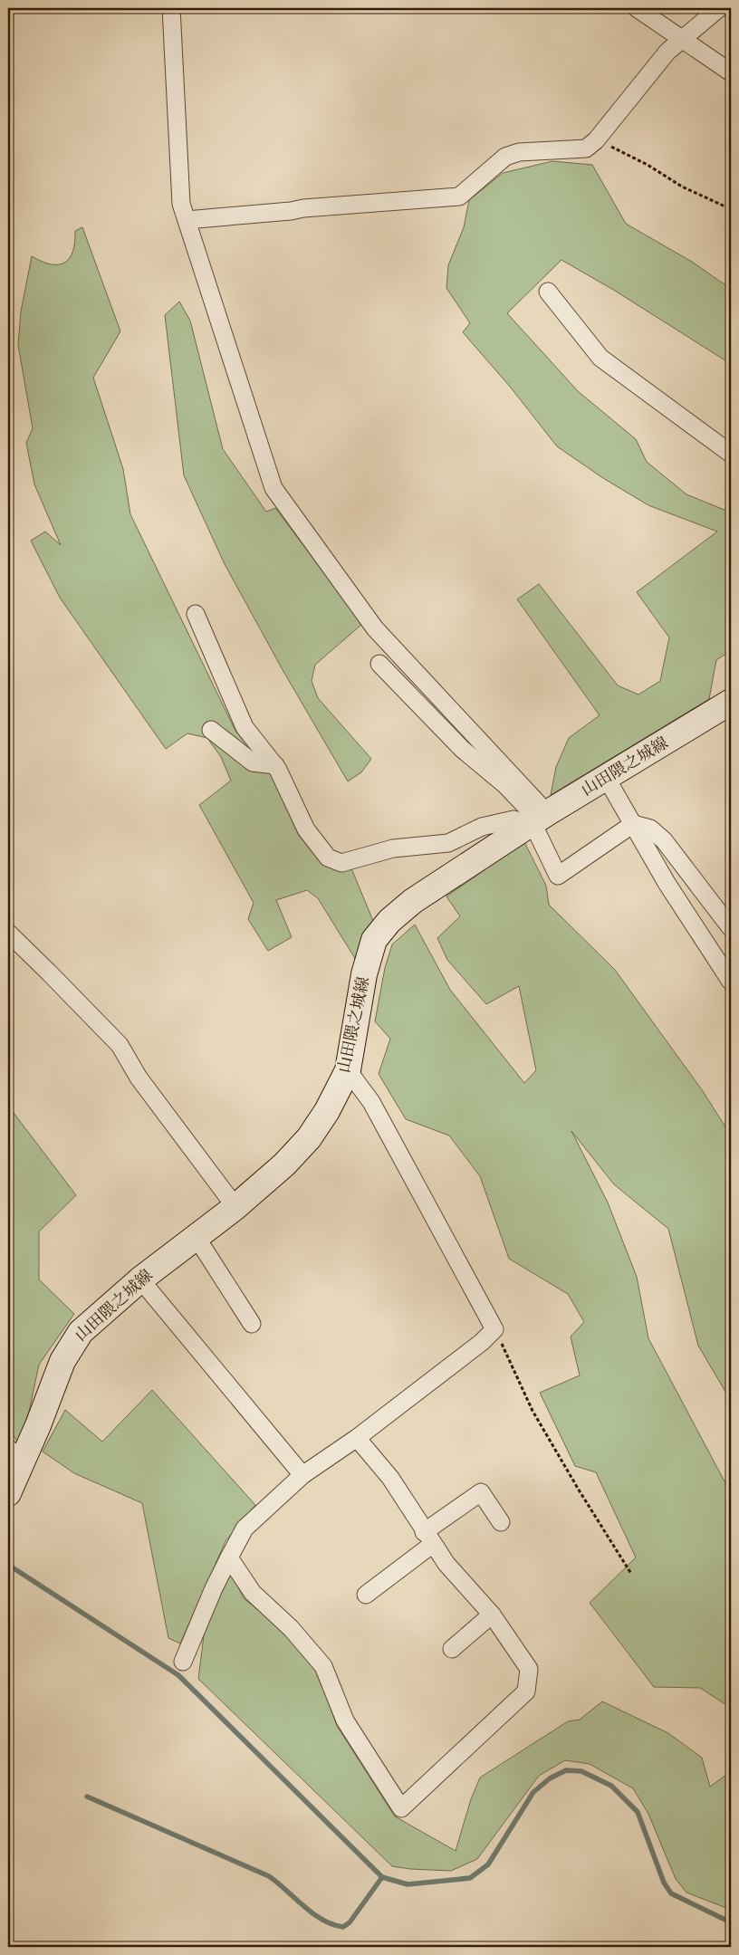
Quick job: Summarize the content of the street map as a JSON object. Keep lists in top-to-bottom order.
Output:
{
  "streets": {
    "main road": ["山田隈之城線"]
  }
}
